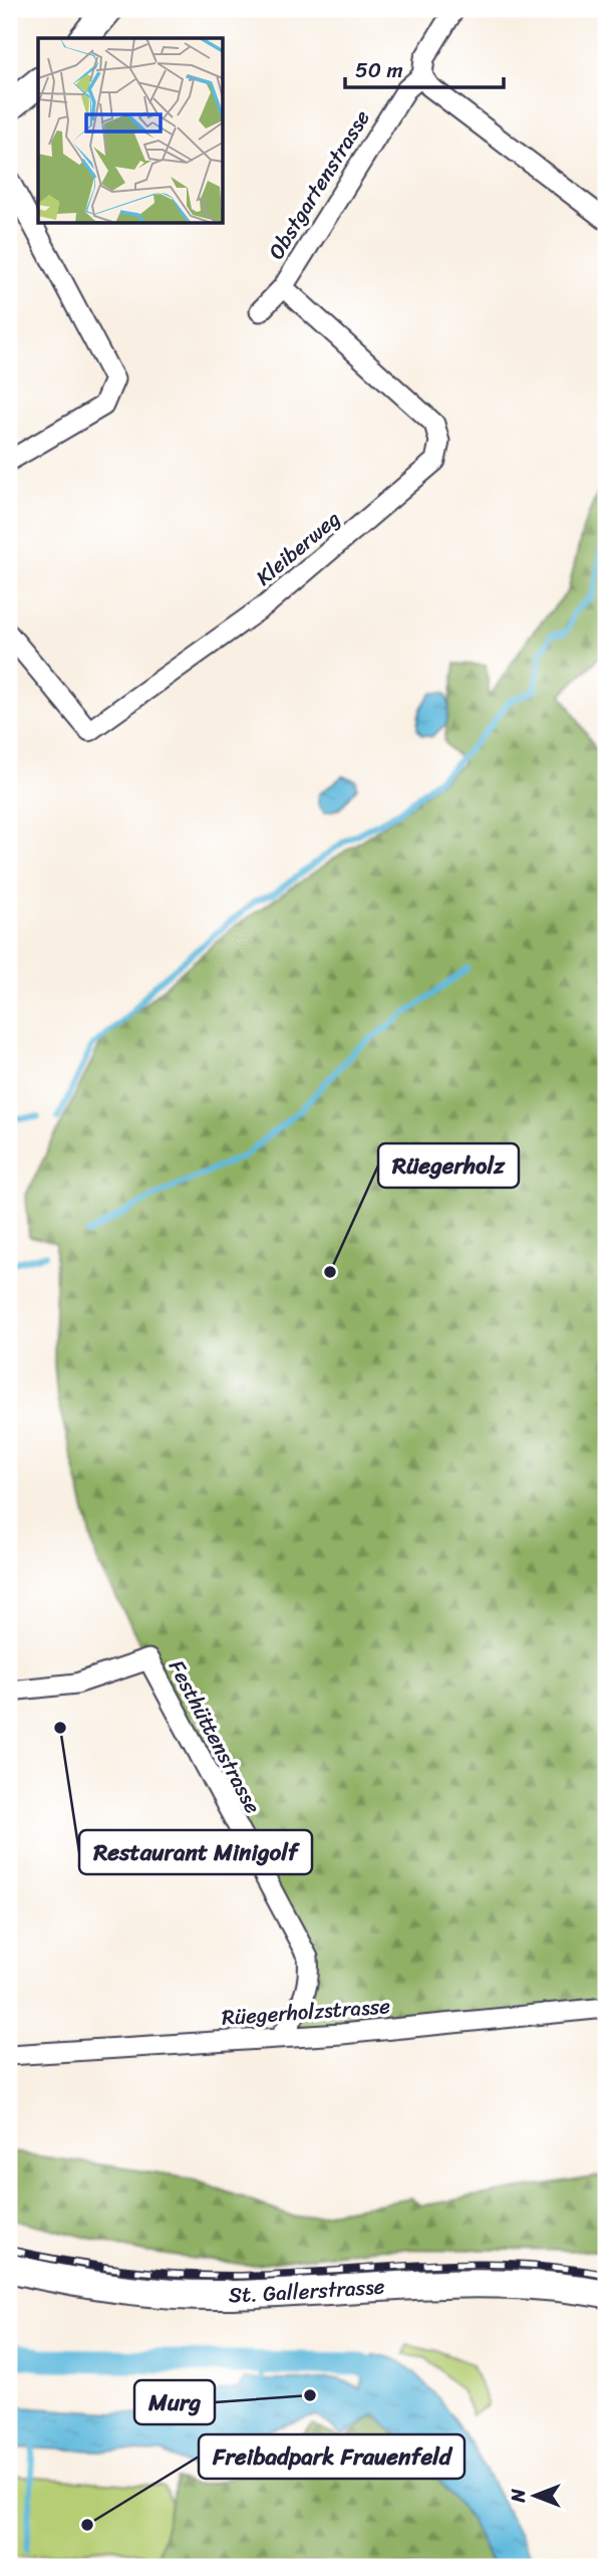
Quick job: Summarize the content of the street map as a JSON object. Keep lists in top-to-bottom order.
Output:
{
  "streets": {
    "main road": ["St. Gallerstrasse"],
    "street": [
      "Obstgartenstrasse",
      "Kleiberweg",
      "Festhüttenstrasse",
      "Rüegerholzstrasse"
    ]
  },
  "crossings": [
    ["Obstgartenstrasse", "Kleiberweg"],
    ["Festhüttenstrasse", "Rüegerholzstrasse"]
  ],
  "places": [
    "Rüegerholz",
    "Restaurant Minigolf",
    "Murg",
    "Freibadpark Frauenfeld"
  ],
  "scale_bar": "50 m",
  "north": "left"
}
